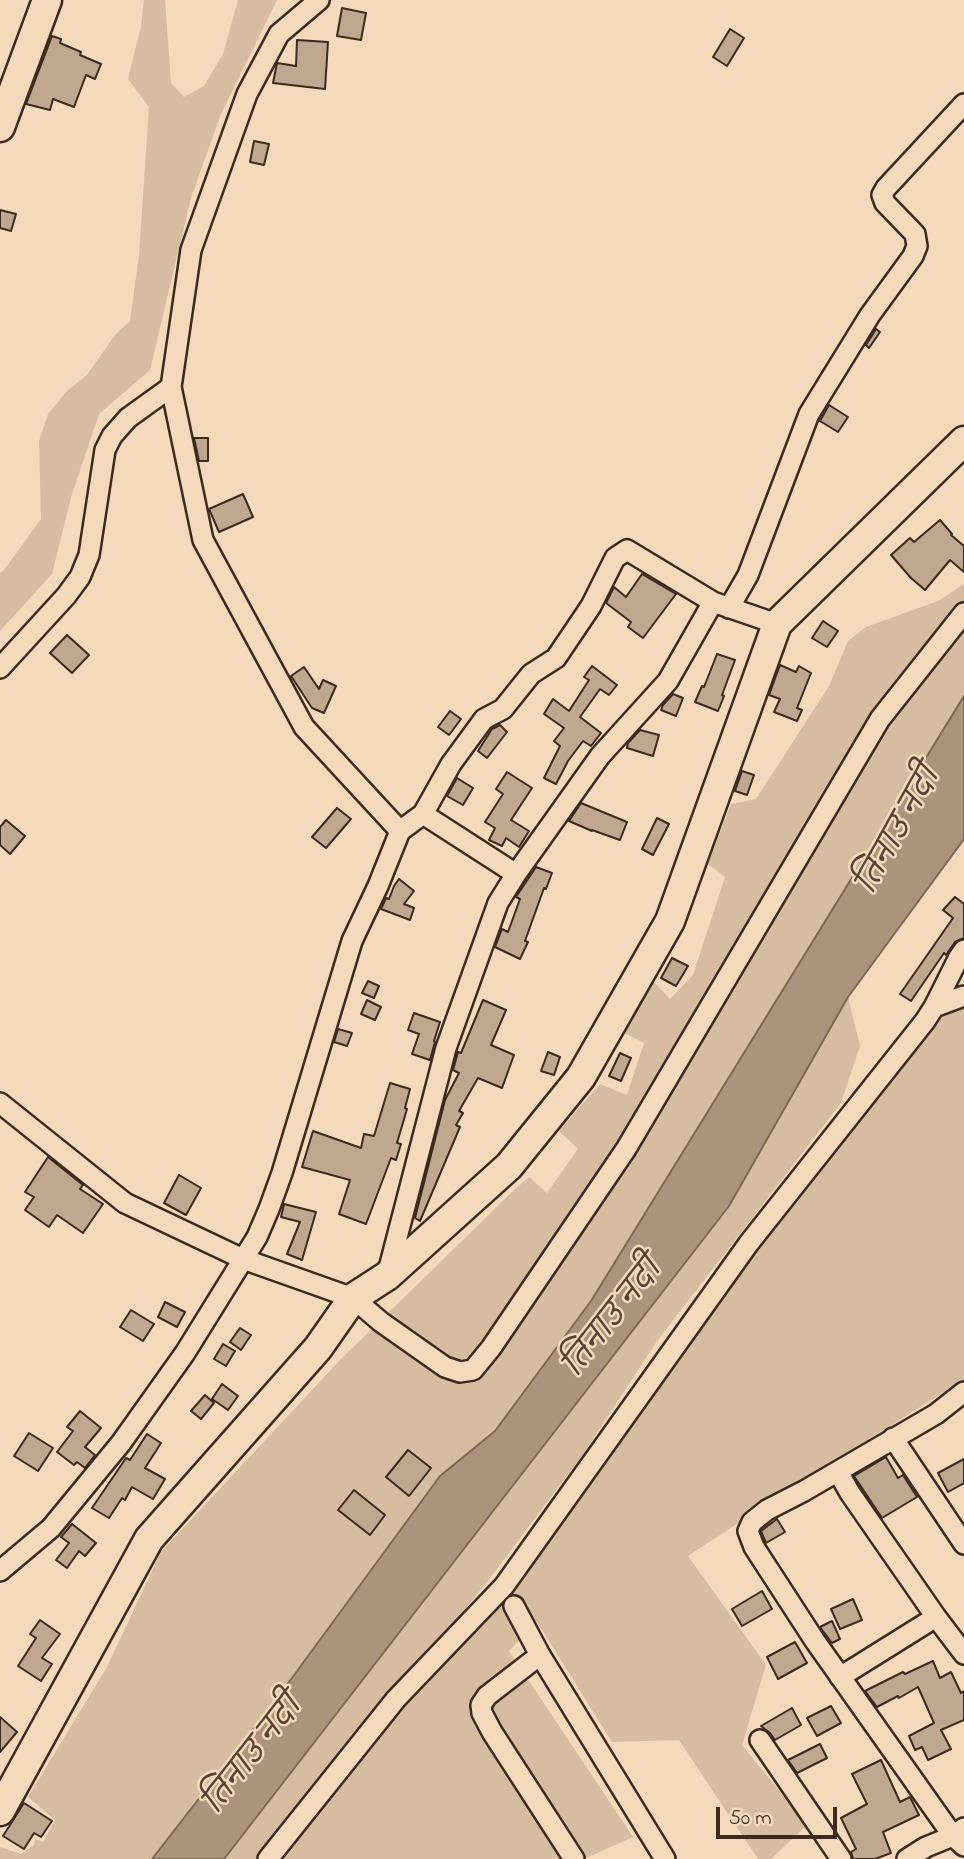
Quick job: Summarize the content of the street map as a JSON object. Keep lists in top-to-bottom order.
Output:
{
  "water": ["तिनाउ नदी"],
  "scale_bar": "50 m"
}
